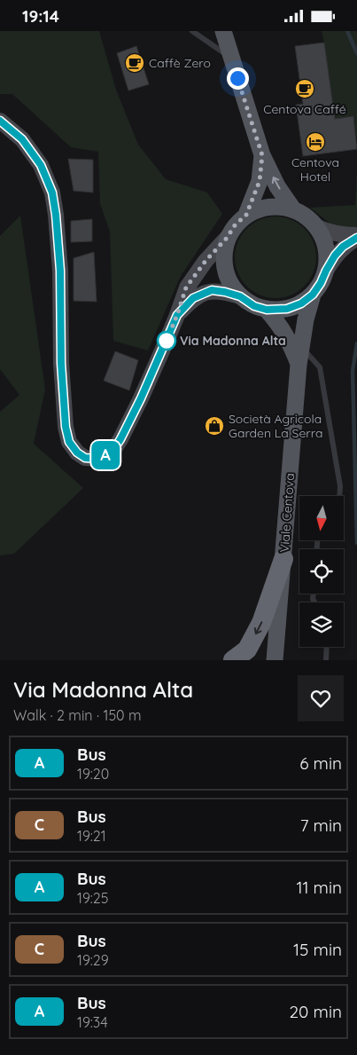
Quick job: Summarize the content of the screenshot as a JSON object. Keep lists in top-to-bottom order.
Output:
{
  "streets": {
    "main road": ["Viale Centova"]
  },
  "places": {
    "cafe": ["Caffè Zero", "Centova Caffé"],
    "hotel": ["Centova Hotel"],
    "other": ["Via Madonna Alta"],
    "shop": ["Società Agricola Garden La Serra"]
  },
  "lines": ["bus line A"],
  "north": "bottom",
  "page": {
    "status": "19:14",
    "on_map": "A",
    "heading": ["Via Madonna Alta", "Walk · 2 min · 150 m"],
    "list": [
      {
        "mark": "A",
        "name": "Bus",
        "note": "19:20",
        "value": "6 min"
      },
      {
        "mark": "C",
        "name": "Bus",
        "note": "19:21",
        "value": "7 min"
      },
      {
        "mark": "A",
        "name": "Bus",
        "note": "19:25",
        "value": "11 min"
      },
      {
        "mark": "C",
        "name": "Bus",
        "note": "19:29",
        "value": "15 min"
      },
      {
        "mark": "A",
        "name": "Bus",
        "note": "19:34",
        "value": "20 min"
      }
    ]
  }
}
